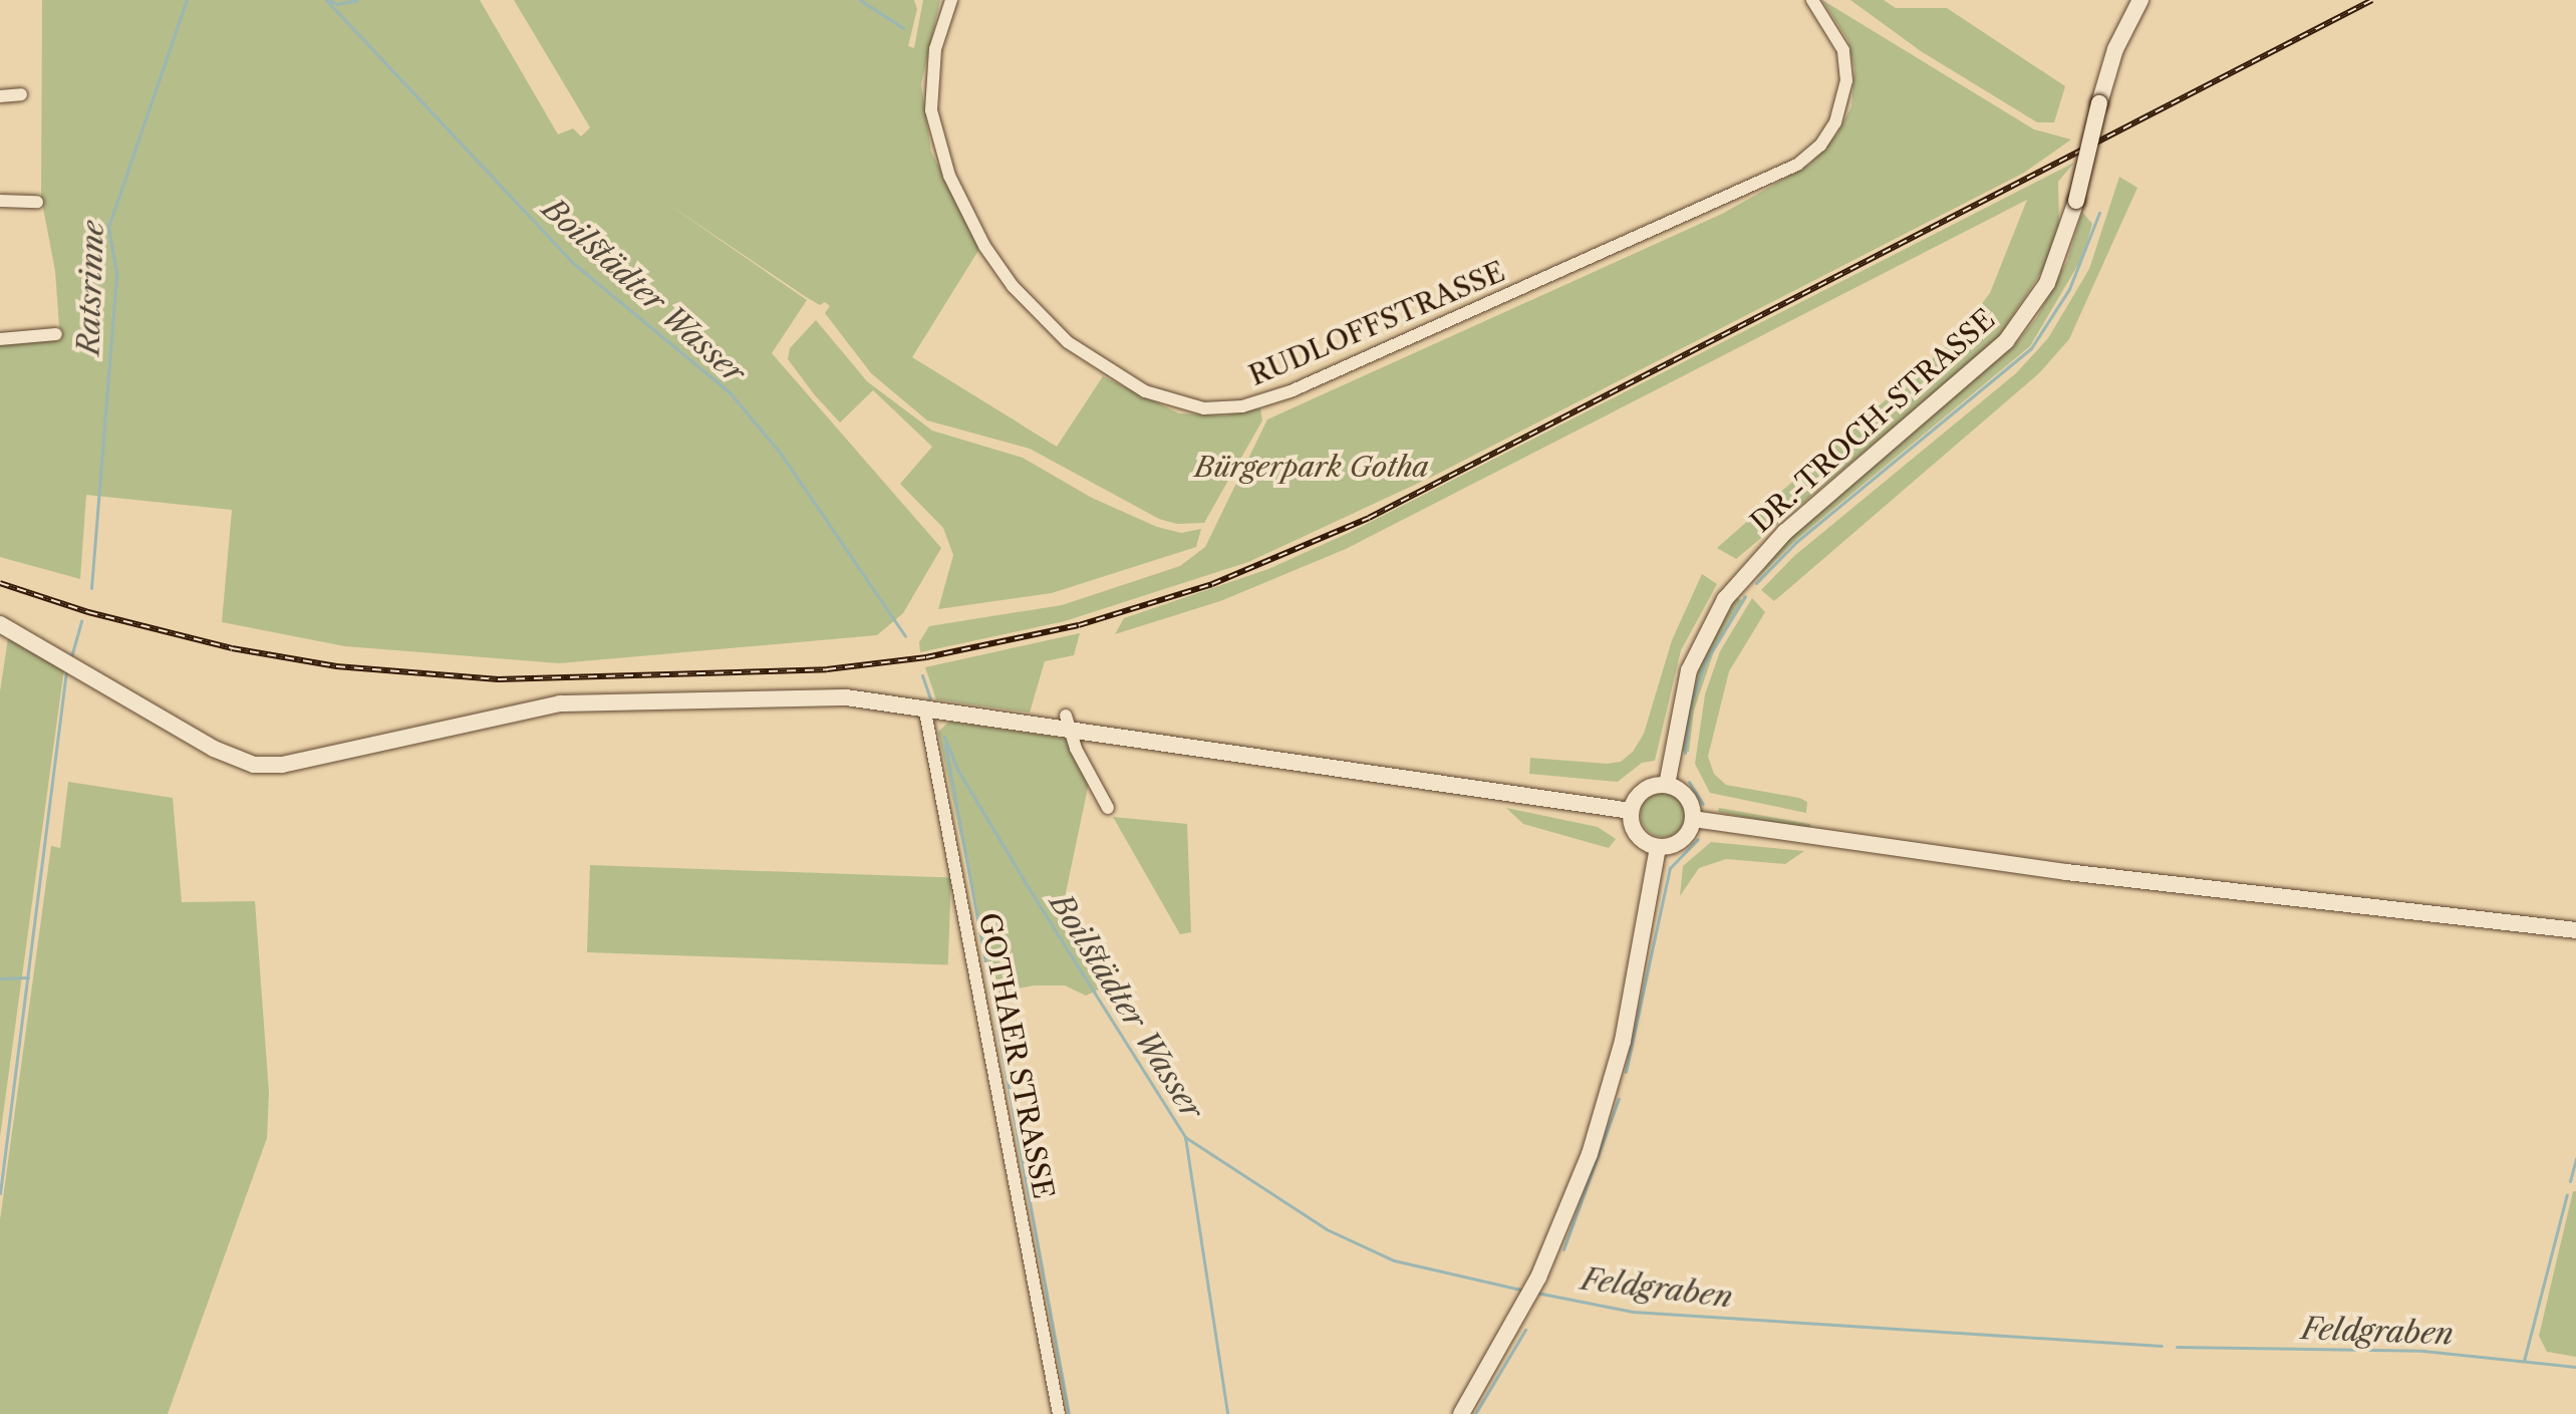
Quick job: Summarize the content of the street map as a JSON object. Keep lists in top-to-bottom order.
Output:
{
  "streets": {
    "street": ["RUDLOFFSTRASSE", "DR.-TROCH-STRASSE", "GOTHAER STRASSE"]
  },
  "water": ["Ratsrinne", "Boilstädter Wasser", "Feldgraben"],
  "parks": ["Bürgerpark Gotha"]
}
